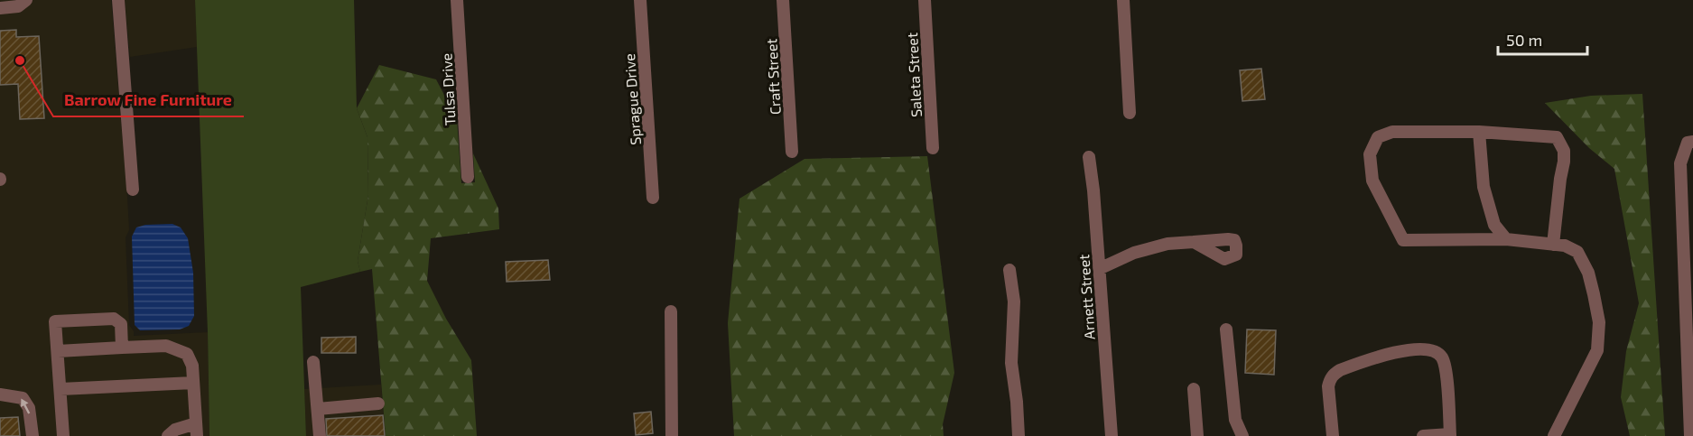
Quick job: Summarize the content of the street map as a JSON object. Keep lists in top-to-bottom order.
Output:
{
  "streets": {
    "street": [
      "Saleta Street",
      "Craft Street",
      "Tulsa Drive",
      "Sprague Drive",
      "Arnett Street"
    ]
  },
  "places": ["Barrow Fine Furniture"],
  "scale_bar": "50 m"
}
